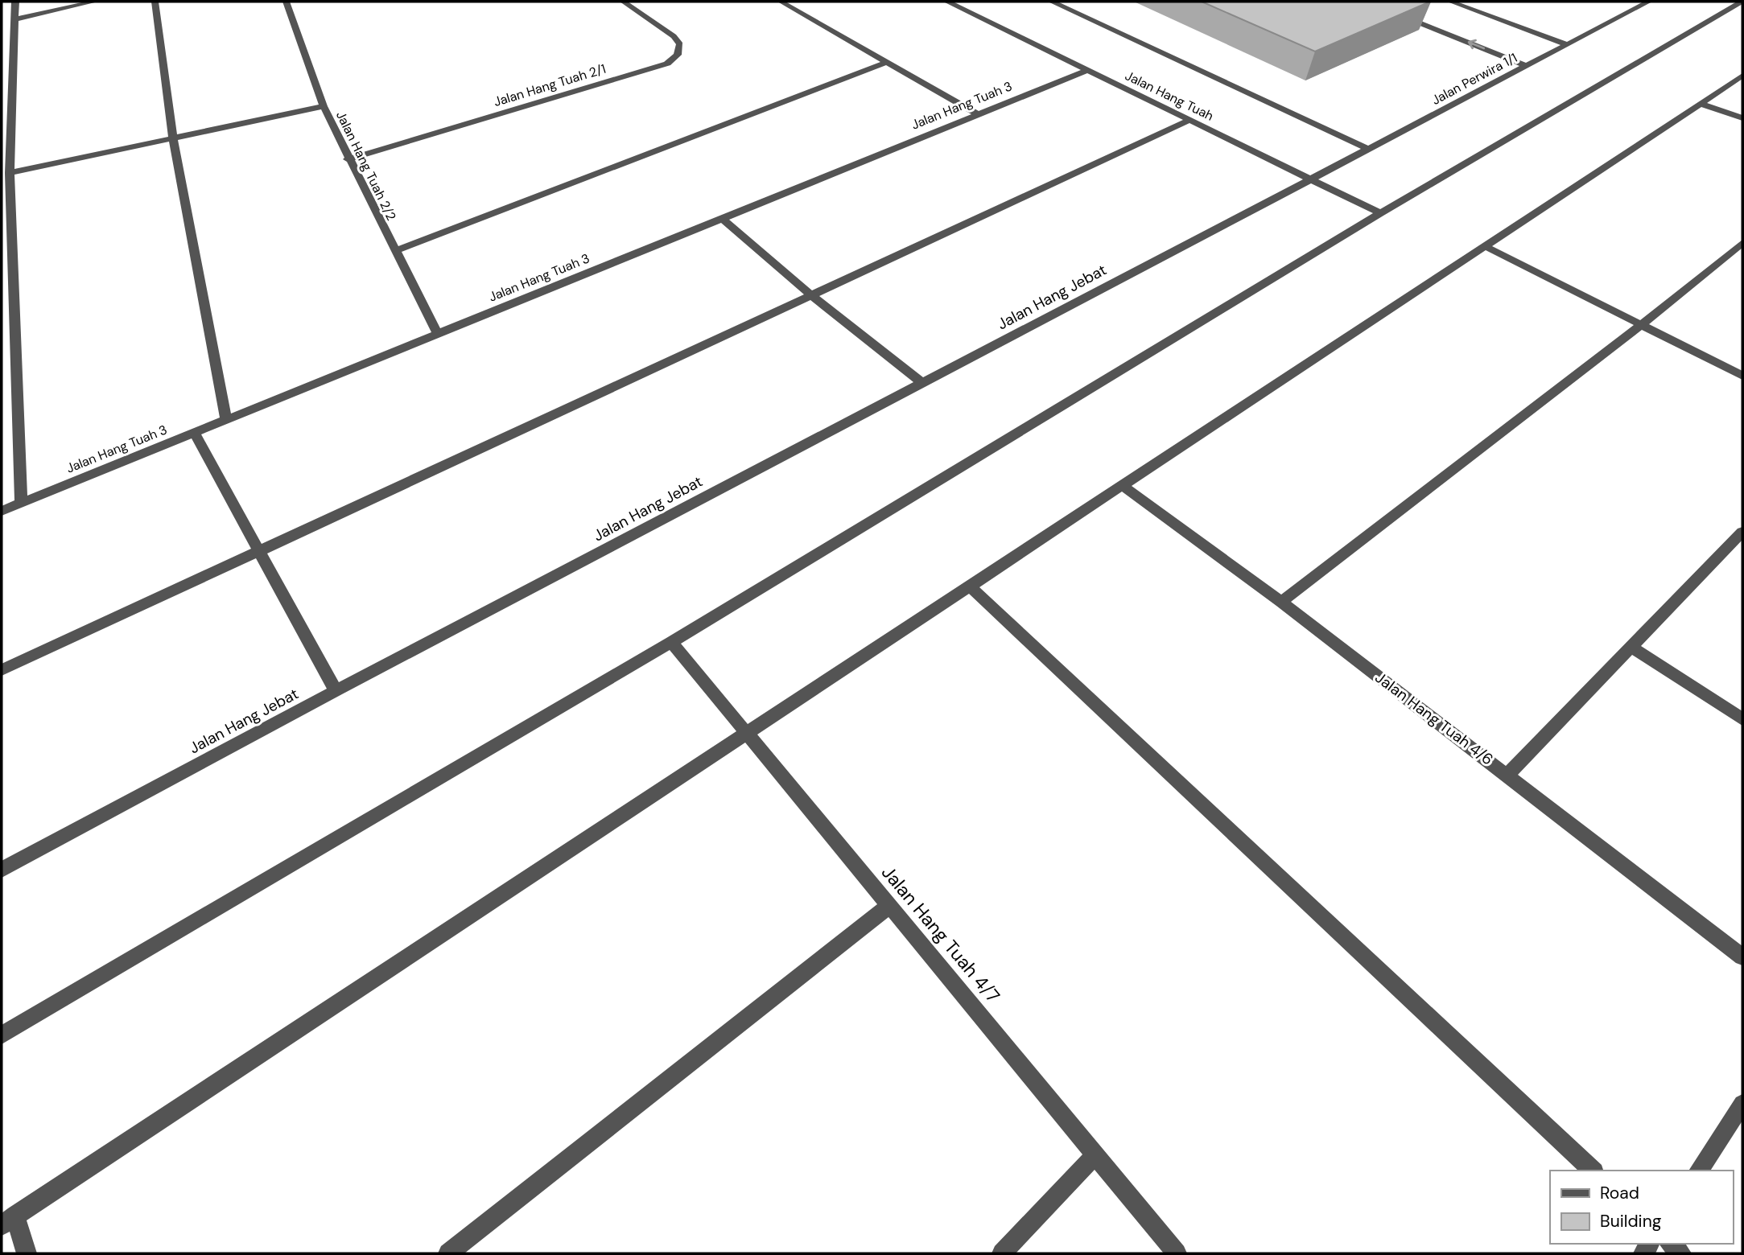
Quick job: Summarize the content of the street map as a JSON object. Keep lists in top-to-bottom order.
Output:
{
  "streets": {
    "street": [
      "Jalan Perwira 1/1",
      "Jalan Hang Tuah 2/1",
      "Jalan Hang Tuah",
      "Jalan Hang Tuah 3",
      "Jalan Hang Tuah 2/2",
      "Jalan Hang Jebat",
      "Jalan Hang Tuah 4/6",
      "Jalan Hang Tuah 4/7"
    ]
  },
  "crossings": [
    ["Jalan Perwira 1/1", "Jalan Hang Tuah"],
    ["Jalan Perwira 1/1", "Jalan Hang Jebat"],
    ["Jalan Hang Tuah 2/1", "Jalan Hang Tuah 2/2"],
    ["Jalan Hang Tuah", "Jalan Hang Tuah 3"],
    ["Jalan Hang Tuah", "Jalan Hang Jebat"],
    ["Jalan Hang Tuah 3", "Jalan Hang Tuah 2/2"]
  ],
  "legend": ["Road", "Building"]
}
